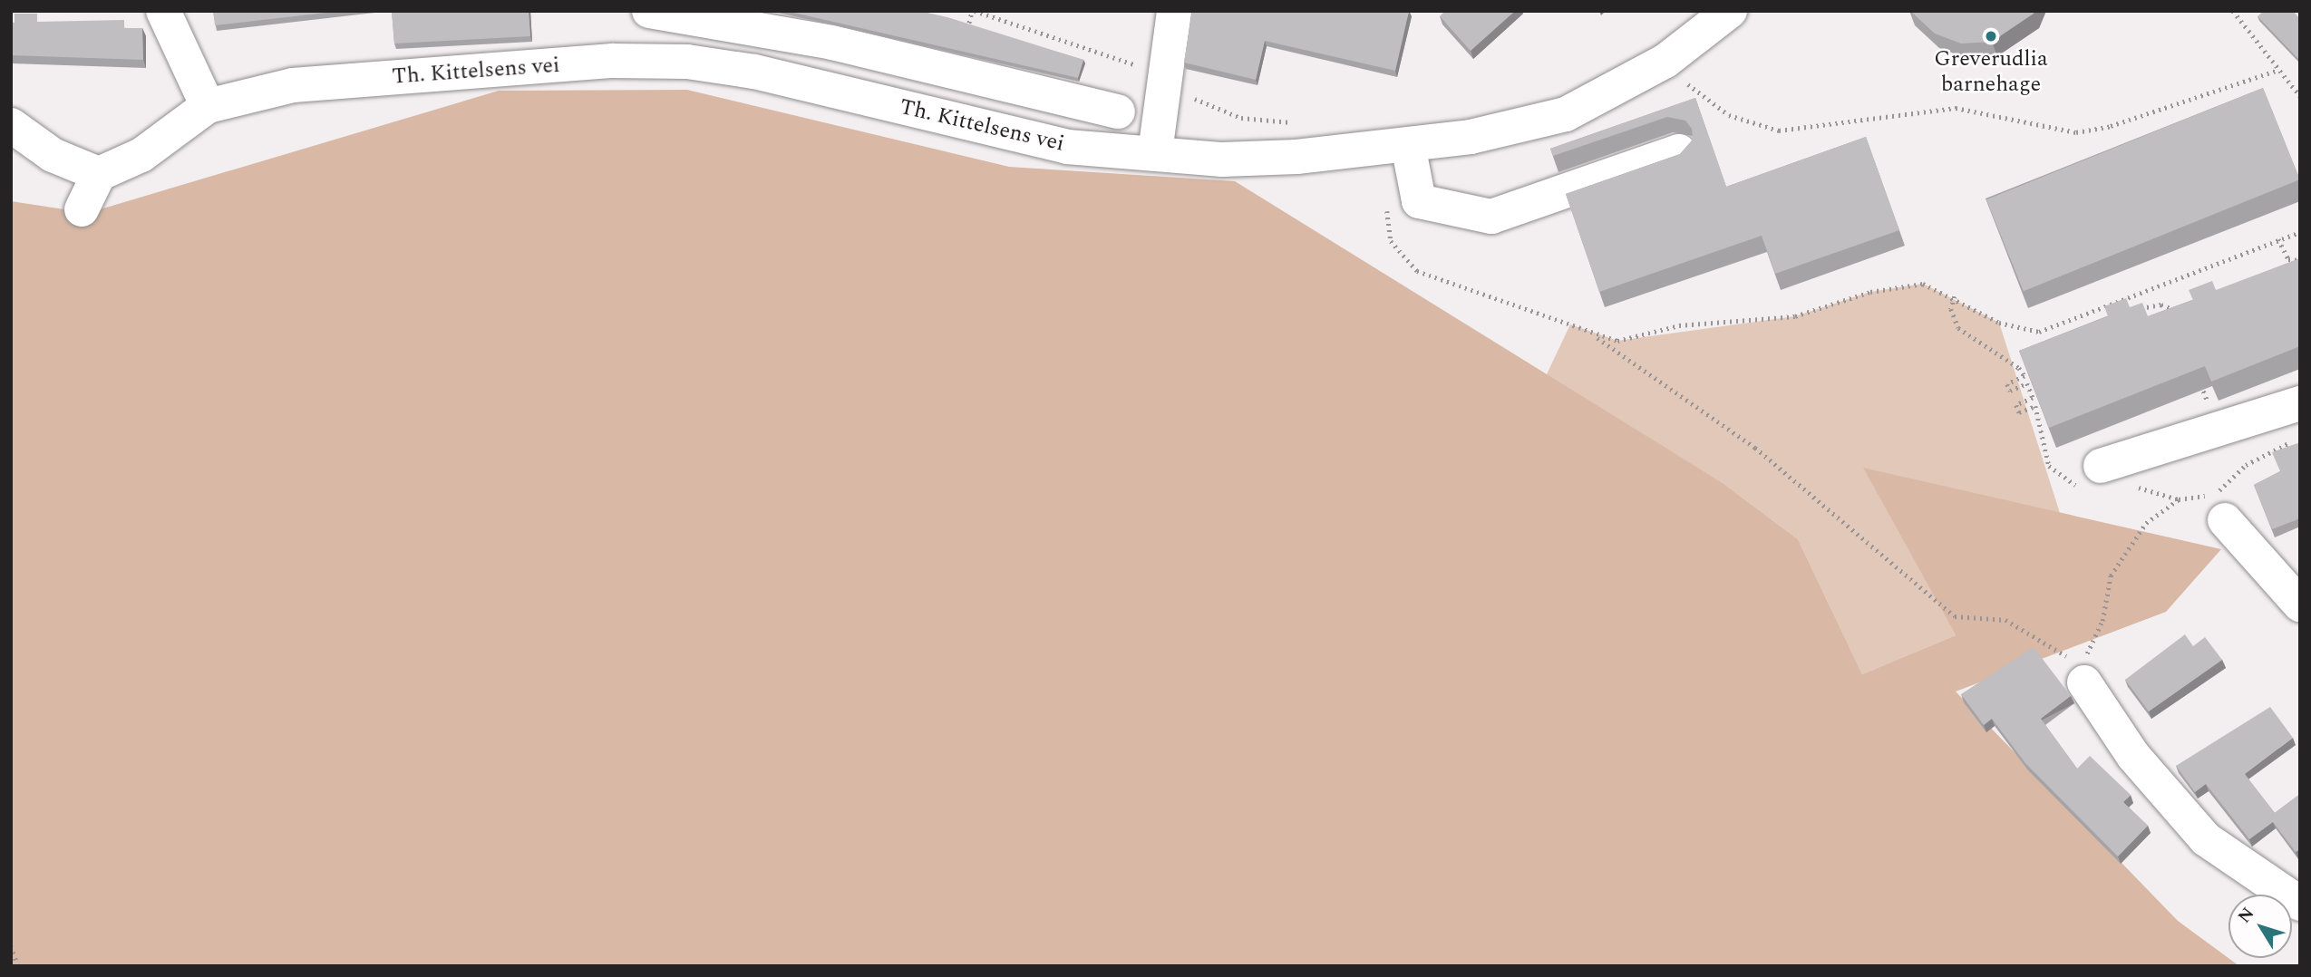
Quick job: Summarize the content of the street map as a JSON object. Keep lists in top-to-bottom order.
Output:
{
  "streets": {
    "street": ["Th. Kittelsens vei"]
  },
  "places": ["Greverudlia barnehage"],
  "north": "top left"
}
